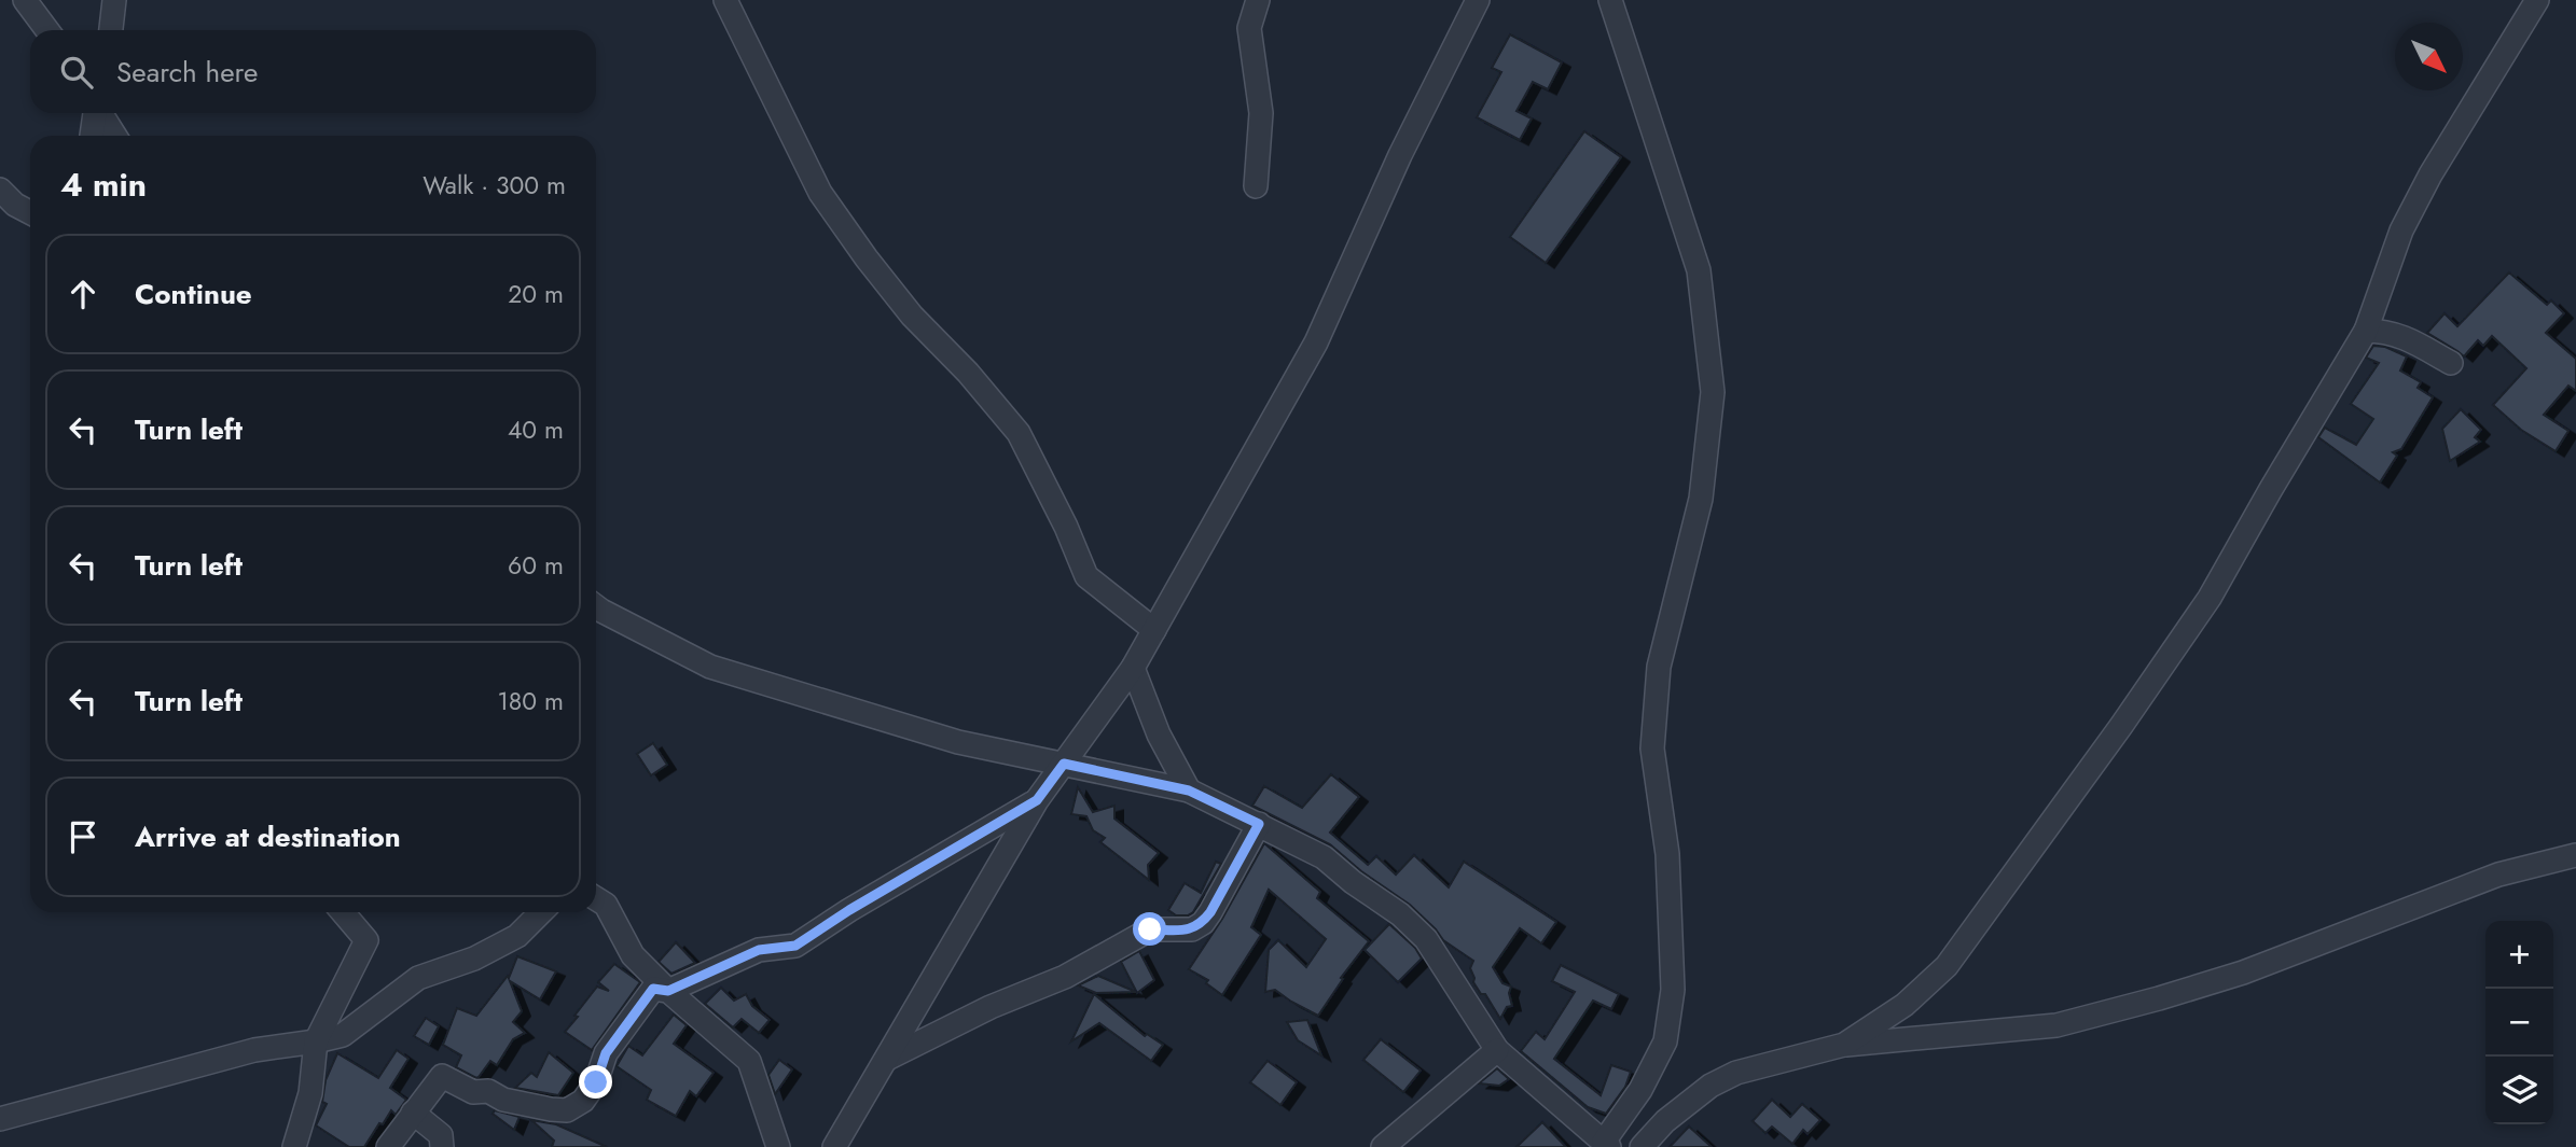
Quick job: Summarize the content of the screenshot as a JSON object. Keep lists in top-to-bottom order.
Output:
{
  "north": "bottom right",
  "page": {
    "search": "Search here",
    "heading": ["4 min", "Walk · 300 m"],
    "list": [
      ["Continue", "20 m"],
      ["Turn left", "40 m"],
      ["Turn left", "60 m"],
      ["Turn left", "180 m"],
      "Arrive at destination"
    ],
    "map_buttons": ["+", "−"]
  }
}
